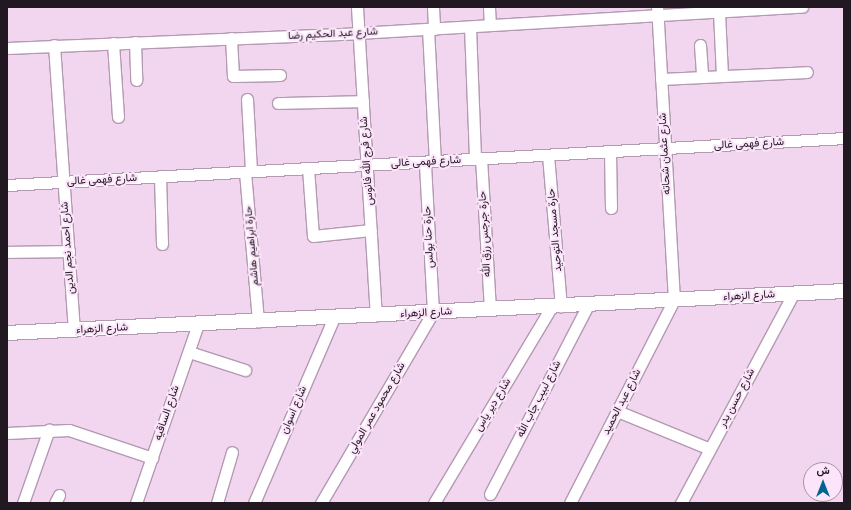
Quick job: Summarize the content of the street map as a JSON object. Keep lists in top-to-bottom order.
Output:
{
  "streets": {
    "street": [
      "شارع عبد الحكيم رضا",
      "شارع فهمى غالى",
      "شارع عثمان شحاته",
      "شارع فرج الله فانوس",
      "حارة مسجد التوحيد",
      "حارة جرجس رزق الله",
      "حارة حنا بولس",
      "حارة ابراهيم هاشم",
      "شارع احمد نجم الدين",
      "شارع الزهراء",
      "شارع حسن بدر",
      "شارع لبيب جاب الله",
      "شارع عبد الحميد",
      "شارع دير ياس",
      "شارع محمود عمر المولي",
      "شارع اسوان",
      "شارع الساقيه"
    ]
  },
  "crossings": [
    ["شارع عبد الحكيم رضا", "شارع عثمان شحاته"],
    ["شارع عبد الحكيم رضا", "شارع فرج الله فانوس"],
    ["شارع عبد الحكيم رضا", "حارة جرجس رزق الله"],
    ["شارع عبد الحكيم رضا", "حارة حنا بولس"],
    ["شارع عبد الحكيم رضا", "شارع احمد نجم الدين"],
    ["شارع فهمى غالى", "شارع عثمان شحاته"],
    ["شارع فهمى غالى", "شارع فرج الله فانوس"],
    ["شارع فهمى غالى", "حارة مسجد التوحيد"],
    ["شارع فهمى غالى", "حارة جرجس رزق الله"],
    ["شارع فهمى غالى", "حارة حنا بولس"],
    ["شارع فهمى غالى", "حارة ابراهيم هاشم"],
    ["شارع فهمى غالى", "شارع احمد نجم الدين"],
    ["شارع عثمان شحاته", "شارع الزهراء"],
    ["شارع عثمان شحاته", "شارع عبد الحميد"],
    ["شارع فرج الله فانوس", "شارع الزهراء"],
    ["حارة مسجد التوحيد", "شارع الزهراء"],
    ["حارة مسجد التوحيد", "شارع دير ياس"],
    ["حارة جرجس رزق الله", "شارع الزهراء"],
    ["حارة حنا بولس", "شارع الزهراء"],
    ["حارة حنا بولس", "شارع محمود عمر المولي"],
    ["حارة ابراهيم هاشم", "شارع الزهراء"],
    ["شارع احمد نجم الدين", "شارع الزهراء"],
    ["شارع الزهراء", "شارع حسن بدر"],
    ["شارع الزهراء", "شارع لبيب جاب الله"],
    ["شارع الزهراء", "شارع عبد الحميد"],
    ["شارع الزهراء", "شارع دير ياس"],
    ["شارع الزهراء", "شارع محمود عمر المولي"],
    ["شارع الزهراء", "شارع اسوان"],
    ["شارع الزهراء", "شارع الساقيه"]
  ],
  "north": "top"
}
